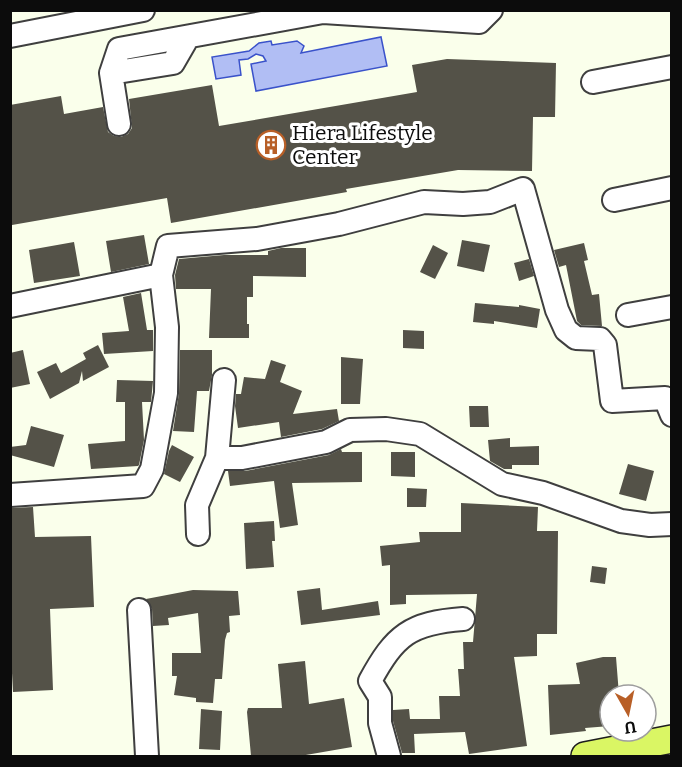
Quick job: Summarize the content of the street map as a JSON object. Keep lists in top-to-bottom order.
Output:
{
  "places": {
    "building": ["Hiera Lifestyle Center"]
  },
  "north": "bottom"
}
